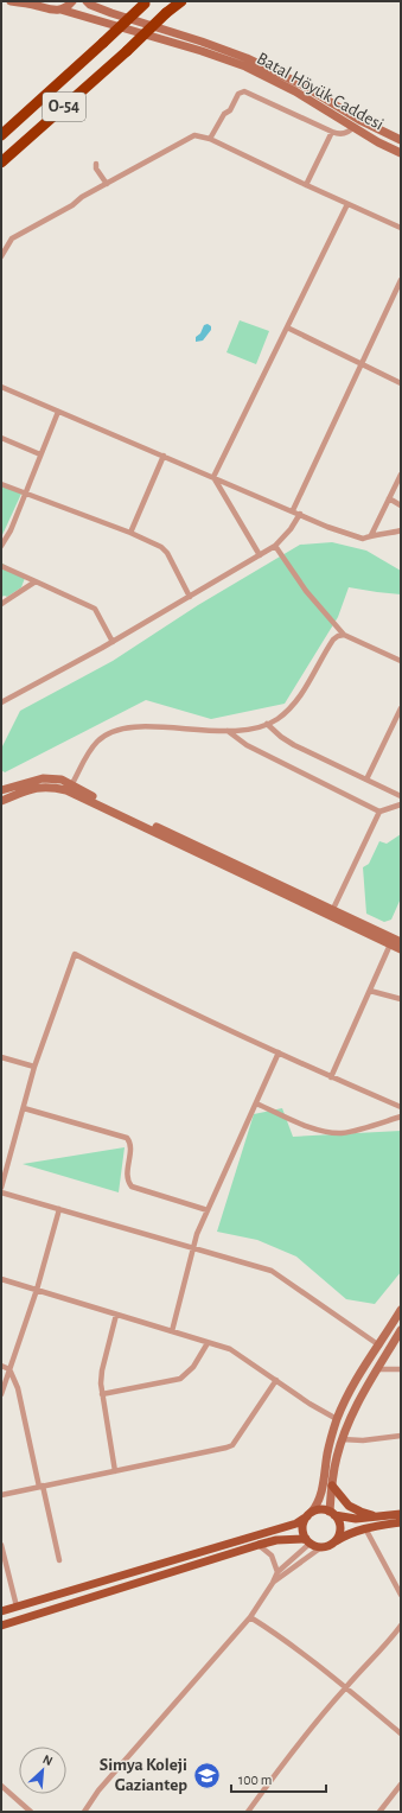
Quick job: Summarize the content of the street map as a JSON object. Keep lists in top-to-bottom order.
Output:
{
  "streets": {
    "highway": ["O-54"],
    "street": ["Batal Höyük Caddesi"]
  },
  "places": {
    "school or university": ["Simya Koleji Gaziantep"]
  },
  "scale_bar": "100 m",
  "north": "top right"
}
